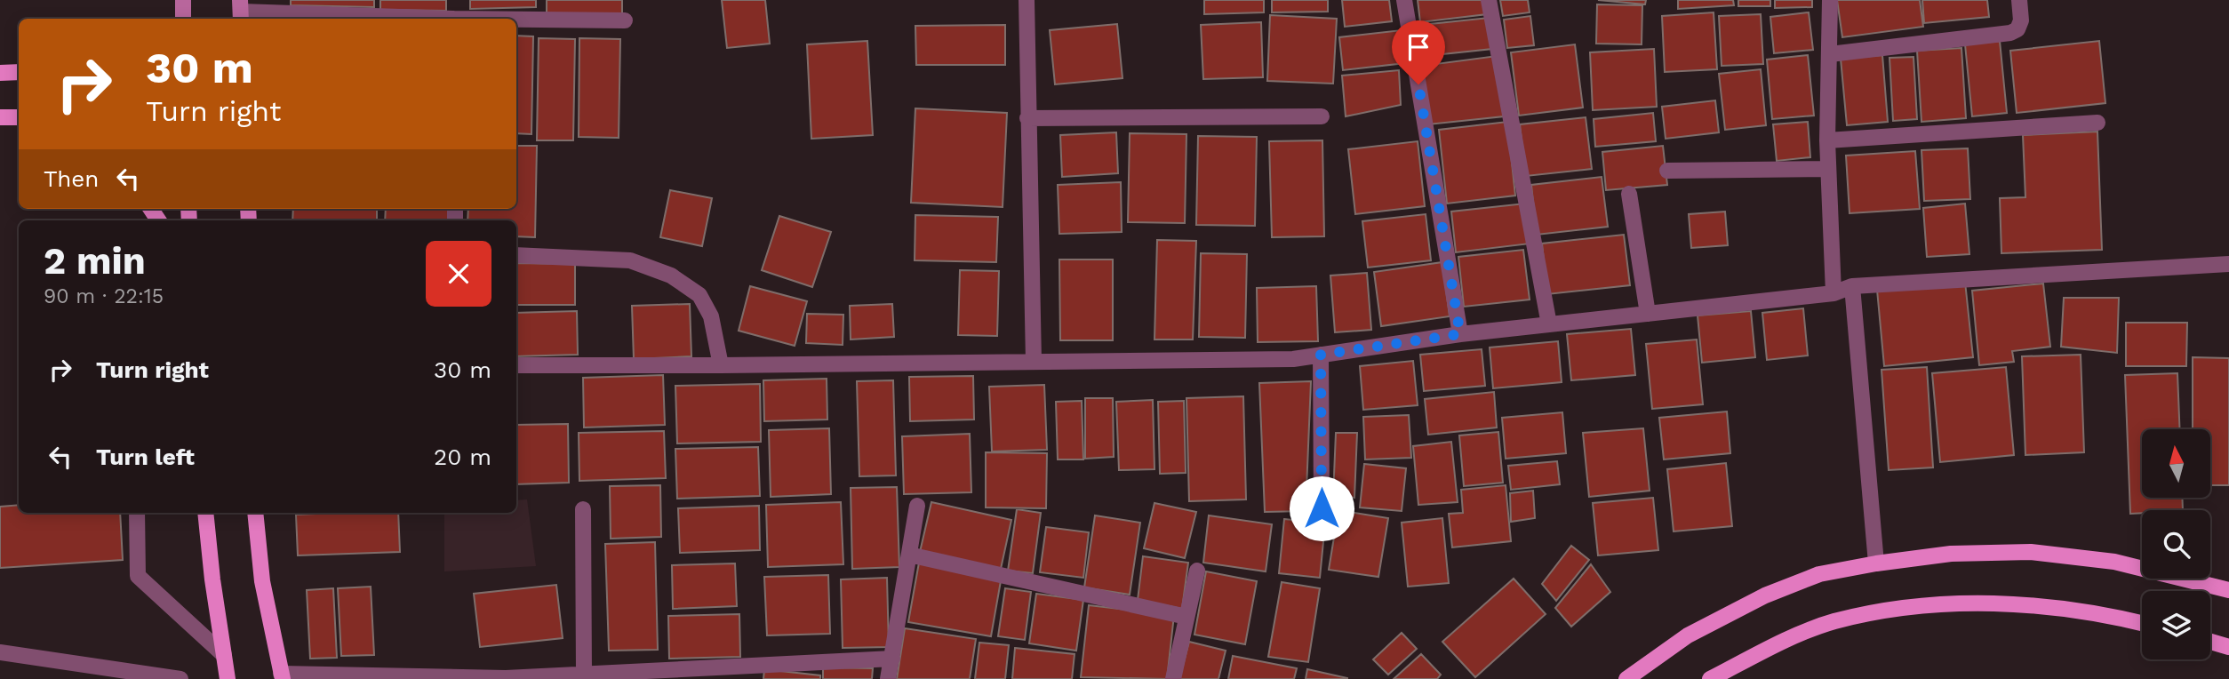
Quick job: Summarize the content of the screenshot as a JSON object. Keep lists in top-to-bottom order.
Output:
{
  "north": "top",
  "page": {
    "turn": ["30 m", "Turn right"],
    "then": "Then",
    "heading": ["2 min", "90 m · 22:15"],
    "list": [
      {
        "name": "Turn right",
        "value": "30 m"
      },
      {
        "name": "Turn left",
        "value": "20 m"
      }
    ]
  }
}
